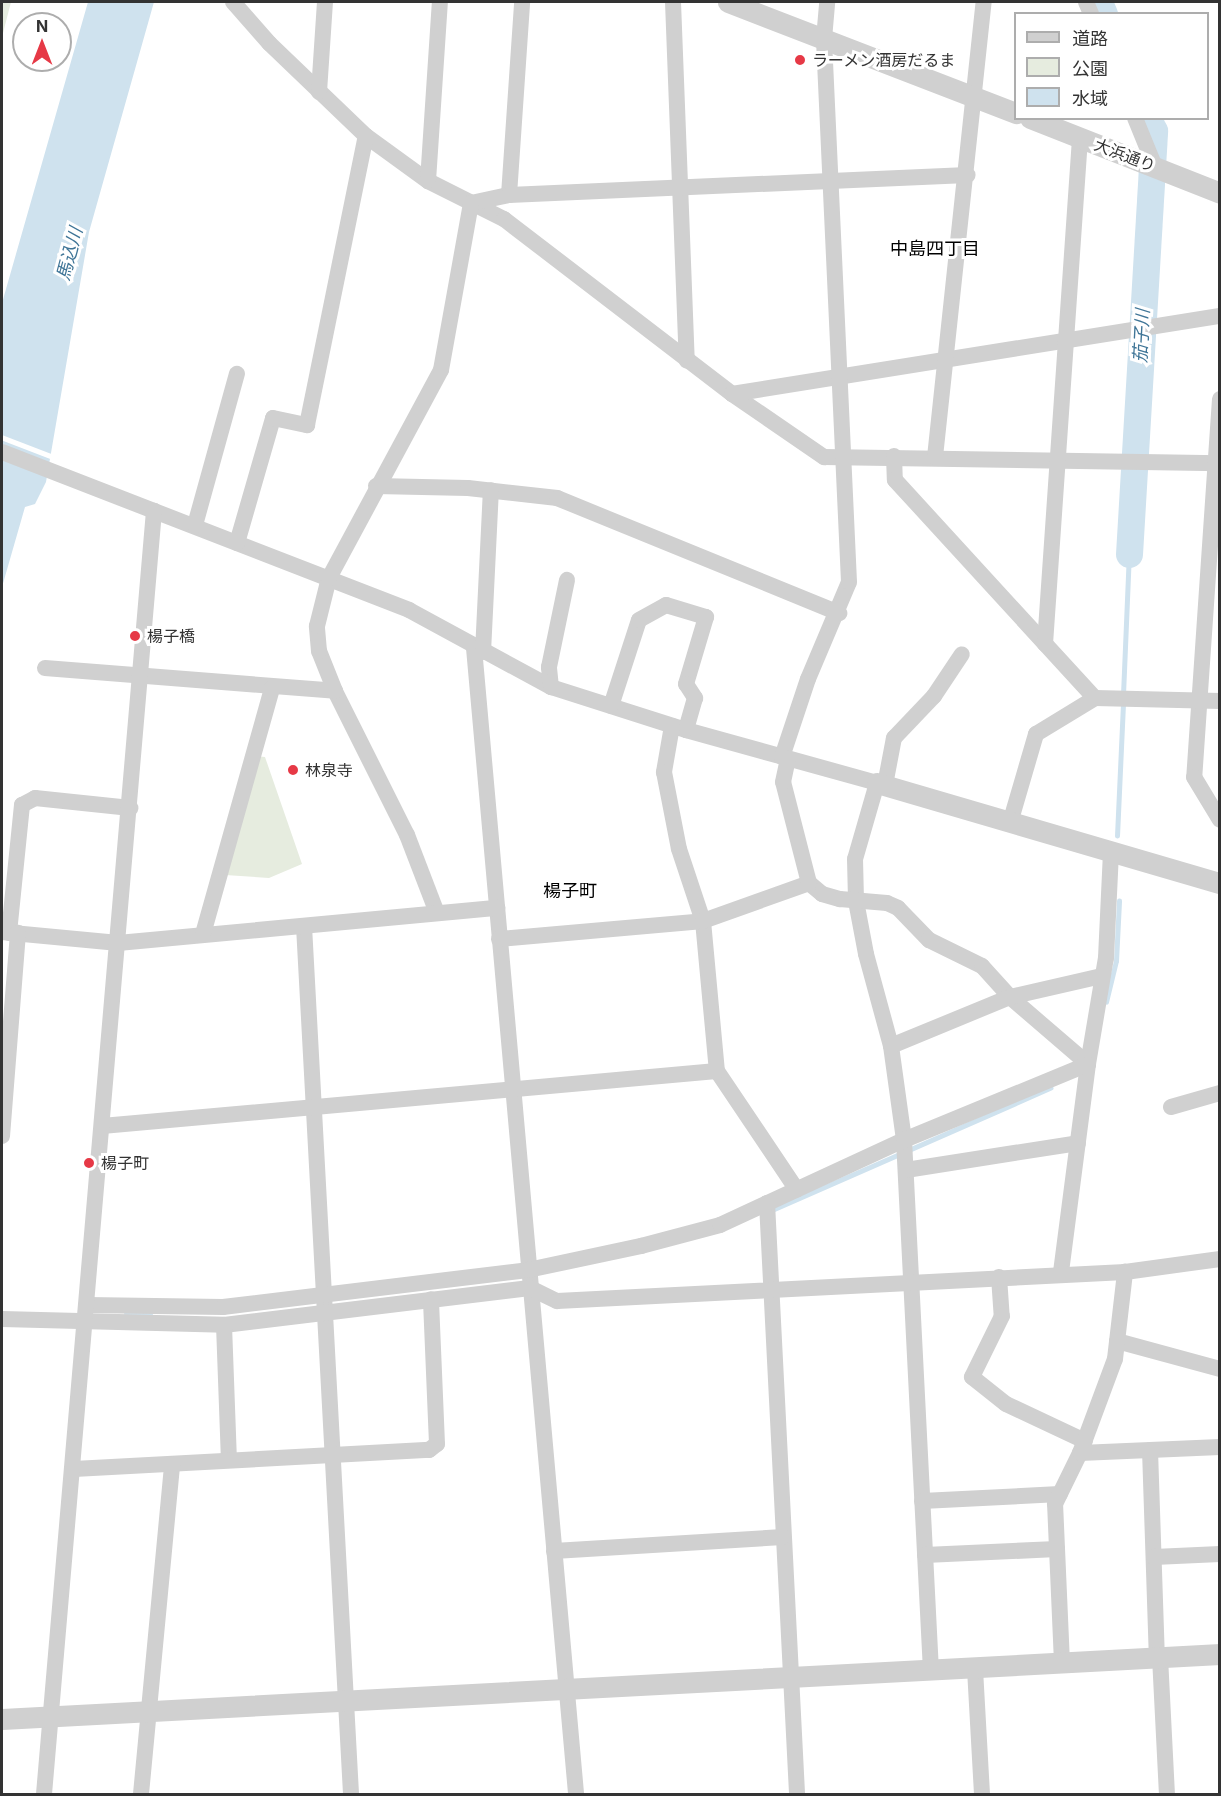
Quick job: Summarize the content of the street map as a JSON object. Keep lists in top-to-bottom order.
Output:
{
  "streets": {
    "street": ["大浜通り"]
  },
  "districts": ["中島四丁目", "楊子町"],
  "water": ["馬込川", "茄子川"],
  "places": [
    "ラーメン酒房だるま",
    "楊子橋",
    "林泉寺",
    "楊子町"
  ],
  "legend": ["道路", "公園", "水域"],
  "north": "top"
}
